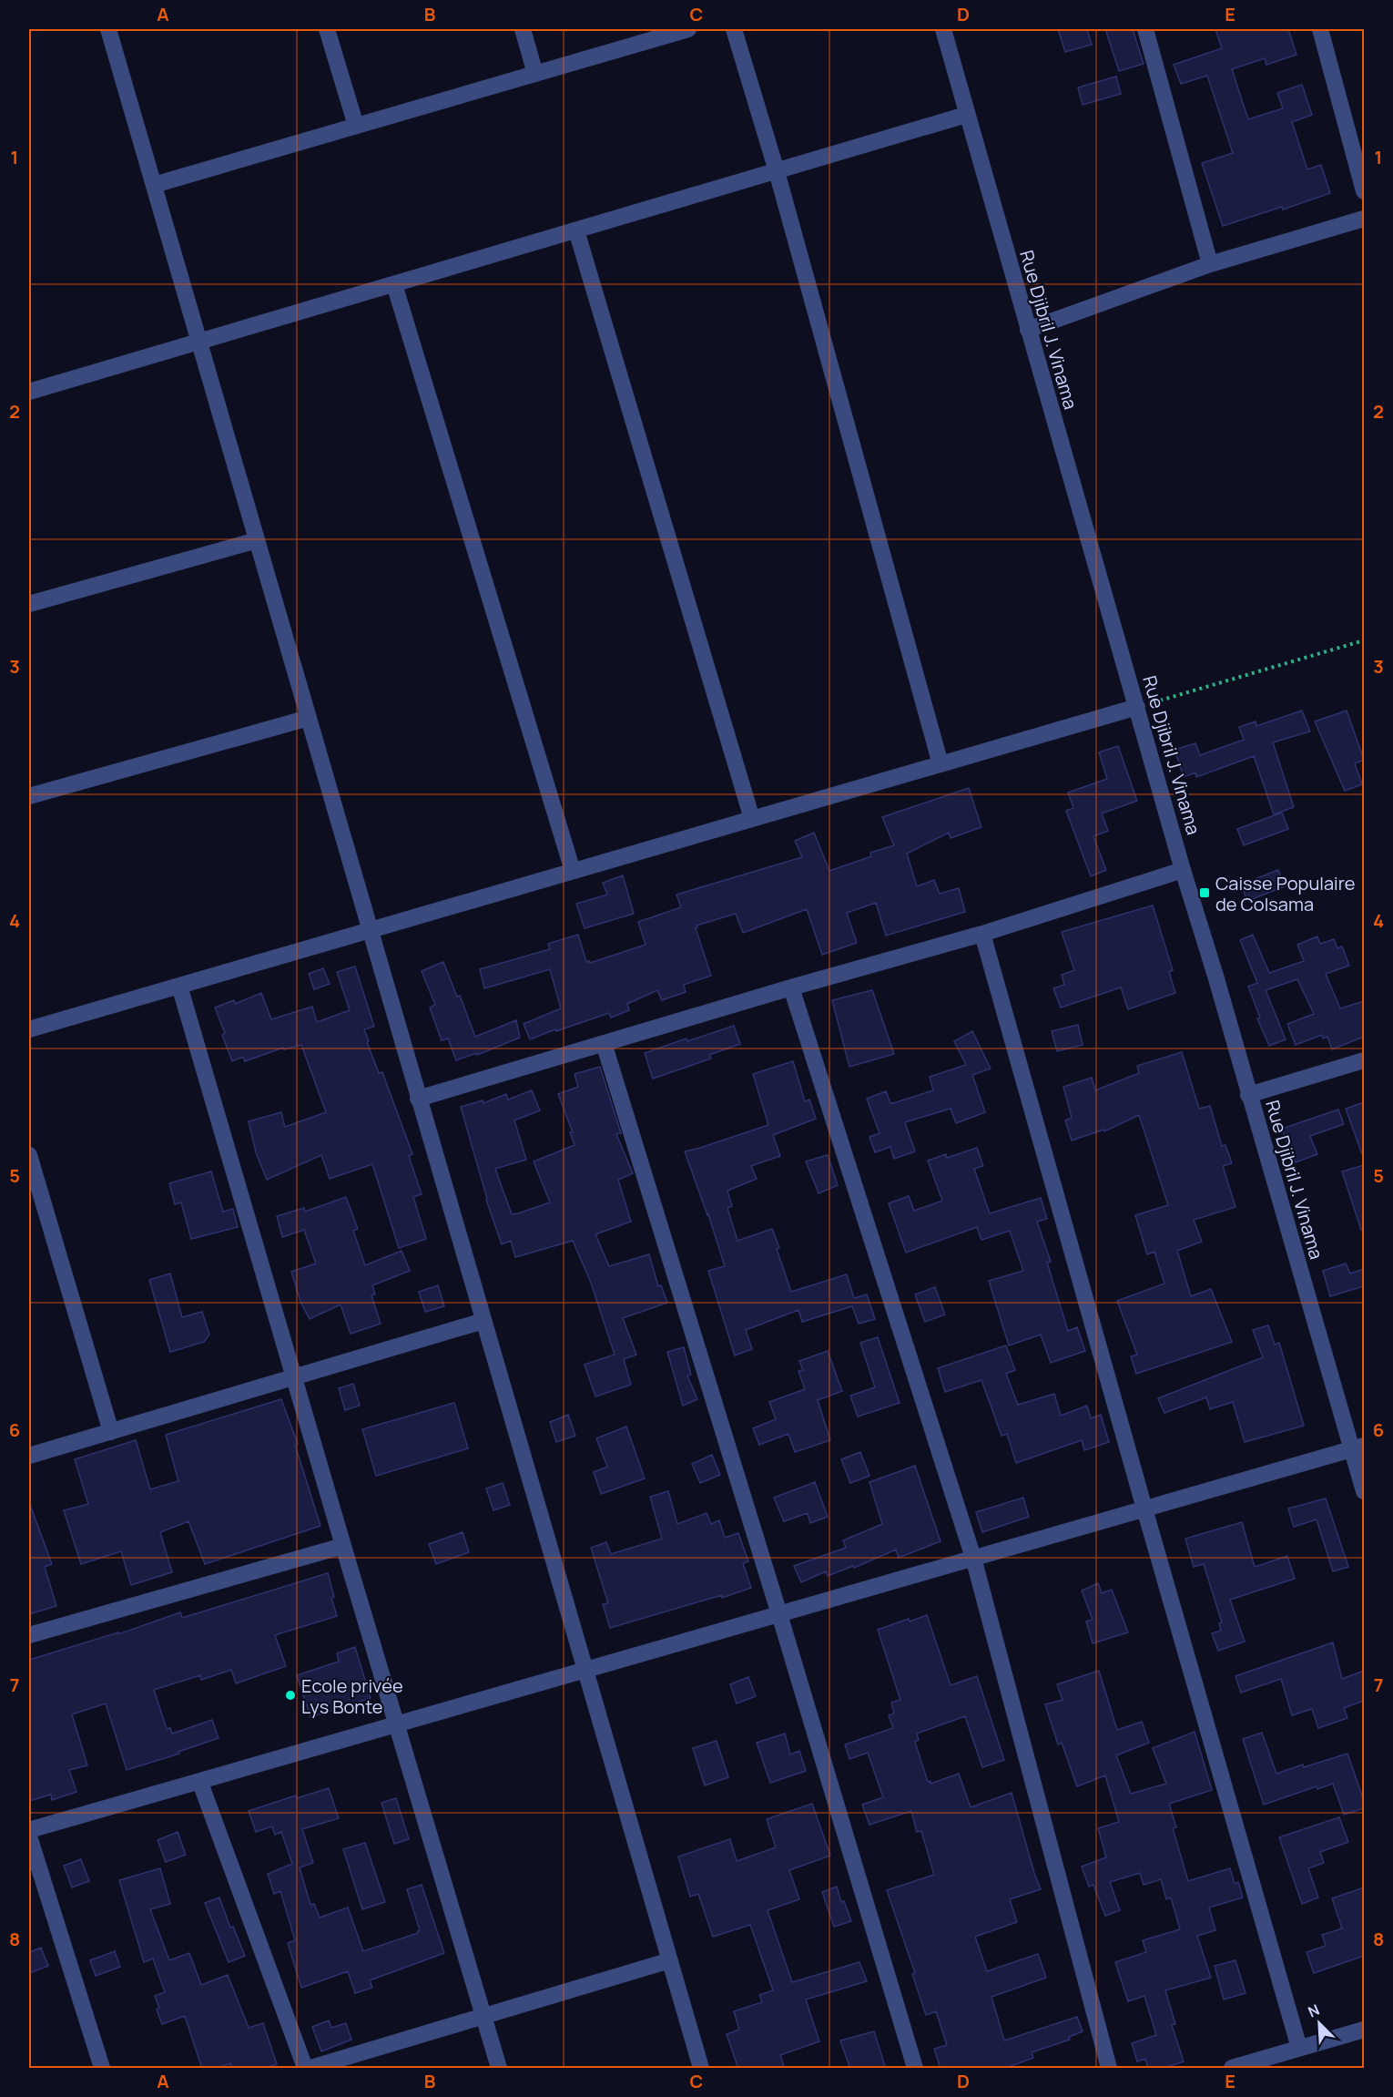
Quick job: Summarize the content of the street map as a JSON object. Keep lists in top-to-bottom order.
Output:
{
  "streets": {
    "street": ["Rue Djibril J. Vinama"]
  },
  "places": {
    "transit": ["Caisse Populaire de Colsama"],
    "other": ["Ecole privée Lys Bonte"]
  },
  "north": "top left",
  "grid": {
    "columns": [
      "A",
      "B",
      "C",
      "D",
      "E"
    ],
    "rows": [
      "1",
      "2",
      "3",
      "4",
      "5",
      "6",
      "7",
      "8"
    ]
  }
}
